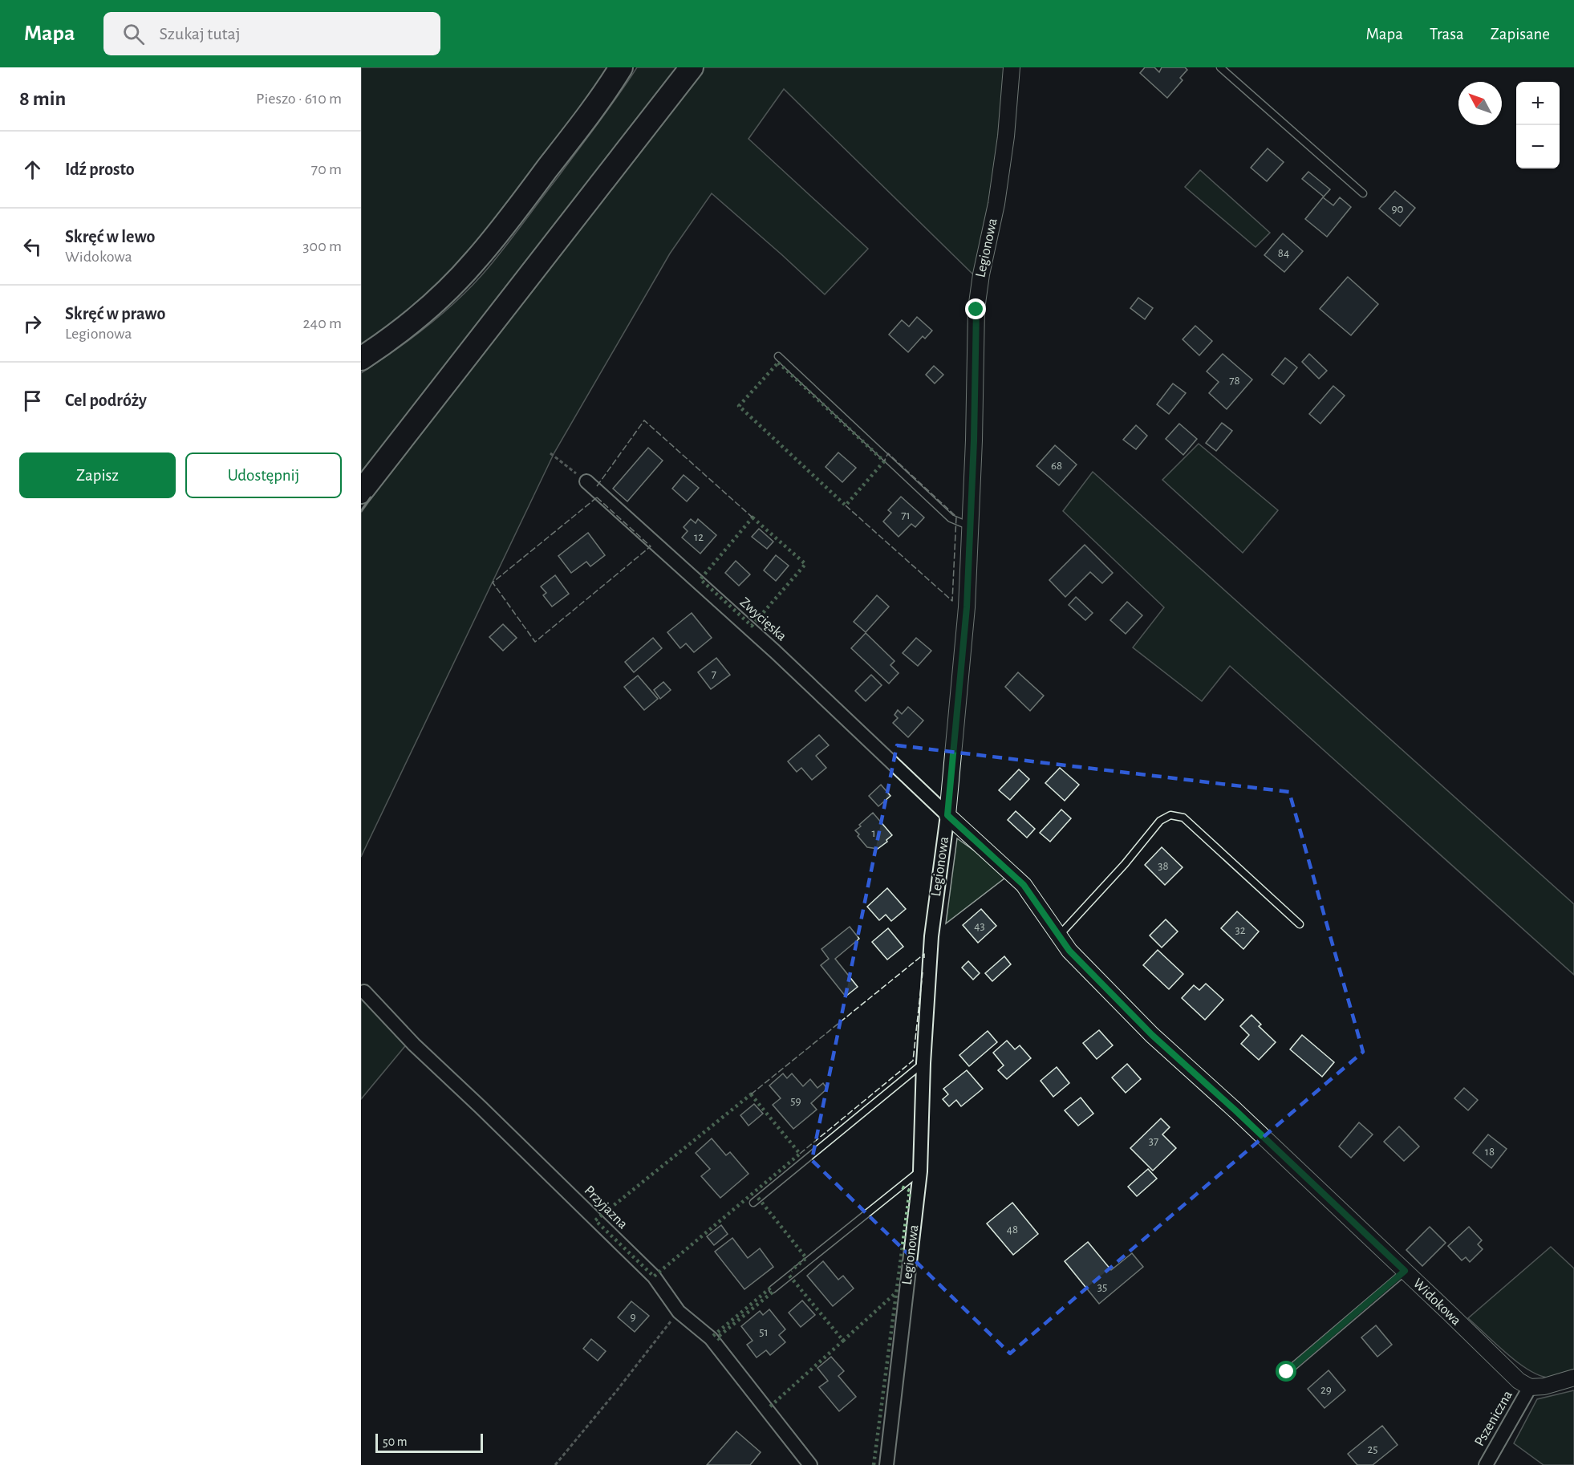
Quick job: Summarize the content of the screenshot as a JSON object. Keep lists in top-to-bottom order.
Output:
{
  "streets": {
    "street": [
      "Legionowa",
      "Zwycięska",
      "Przyjazna",
      "Widokowa",
      "Pszeniczna"
    ]
  },
  "crossings": [
    ["Legionowa", "Zwycięska"],
    ["Legionowa", "Widokowa"],
    ["Zwycięska", "Widokowa"],
    ["Widokowa", "Pszeniczna"]
  ],
  "house_numbers": [
    "90",
    "84",
    "78",
    "68",
    "71",
    "12",
    "7",
    "1",
    "38",
    "43",
    "32",
    "59",
    "37",
    "18",
    "48",
    "35",
    "9",
    "51",
    "29",
    "25"
  ],
  "scale_bar": "50 m",
  "north": "top left",
  "page": {
    "header": "Mapa",
    "search": "Szukaj tutaj",
    "nav": ["Mapa", "Trasa", "Zapisane"],
    "heading": ["8 min", "Pieszo · 610 m"],
    "map_buttons": ["+", "−"],
    "list": [
      ["Idź prosto", "70 m"],
      ["Skręć w lewo", "Widokowa", "300 m"],
      ["Skręć w prawo", "Legionowa", "240 m"],
      "Cel podróży"
    ],
    "buttons": ["Zapisz", "Udostępnij"],
    "scale": "50 m"
  }
}
